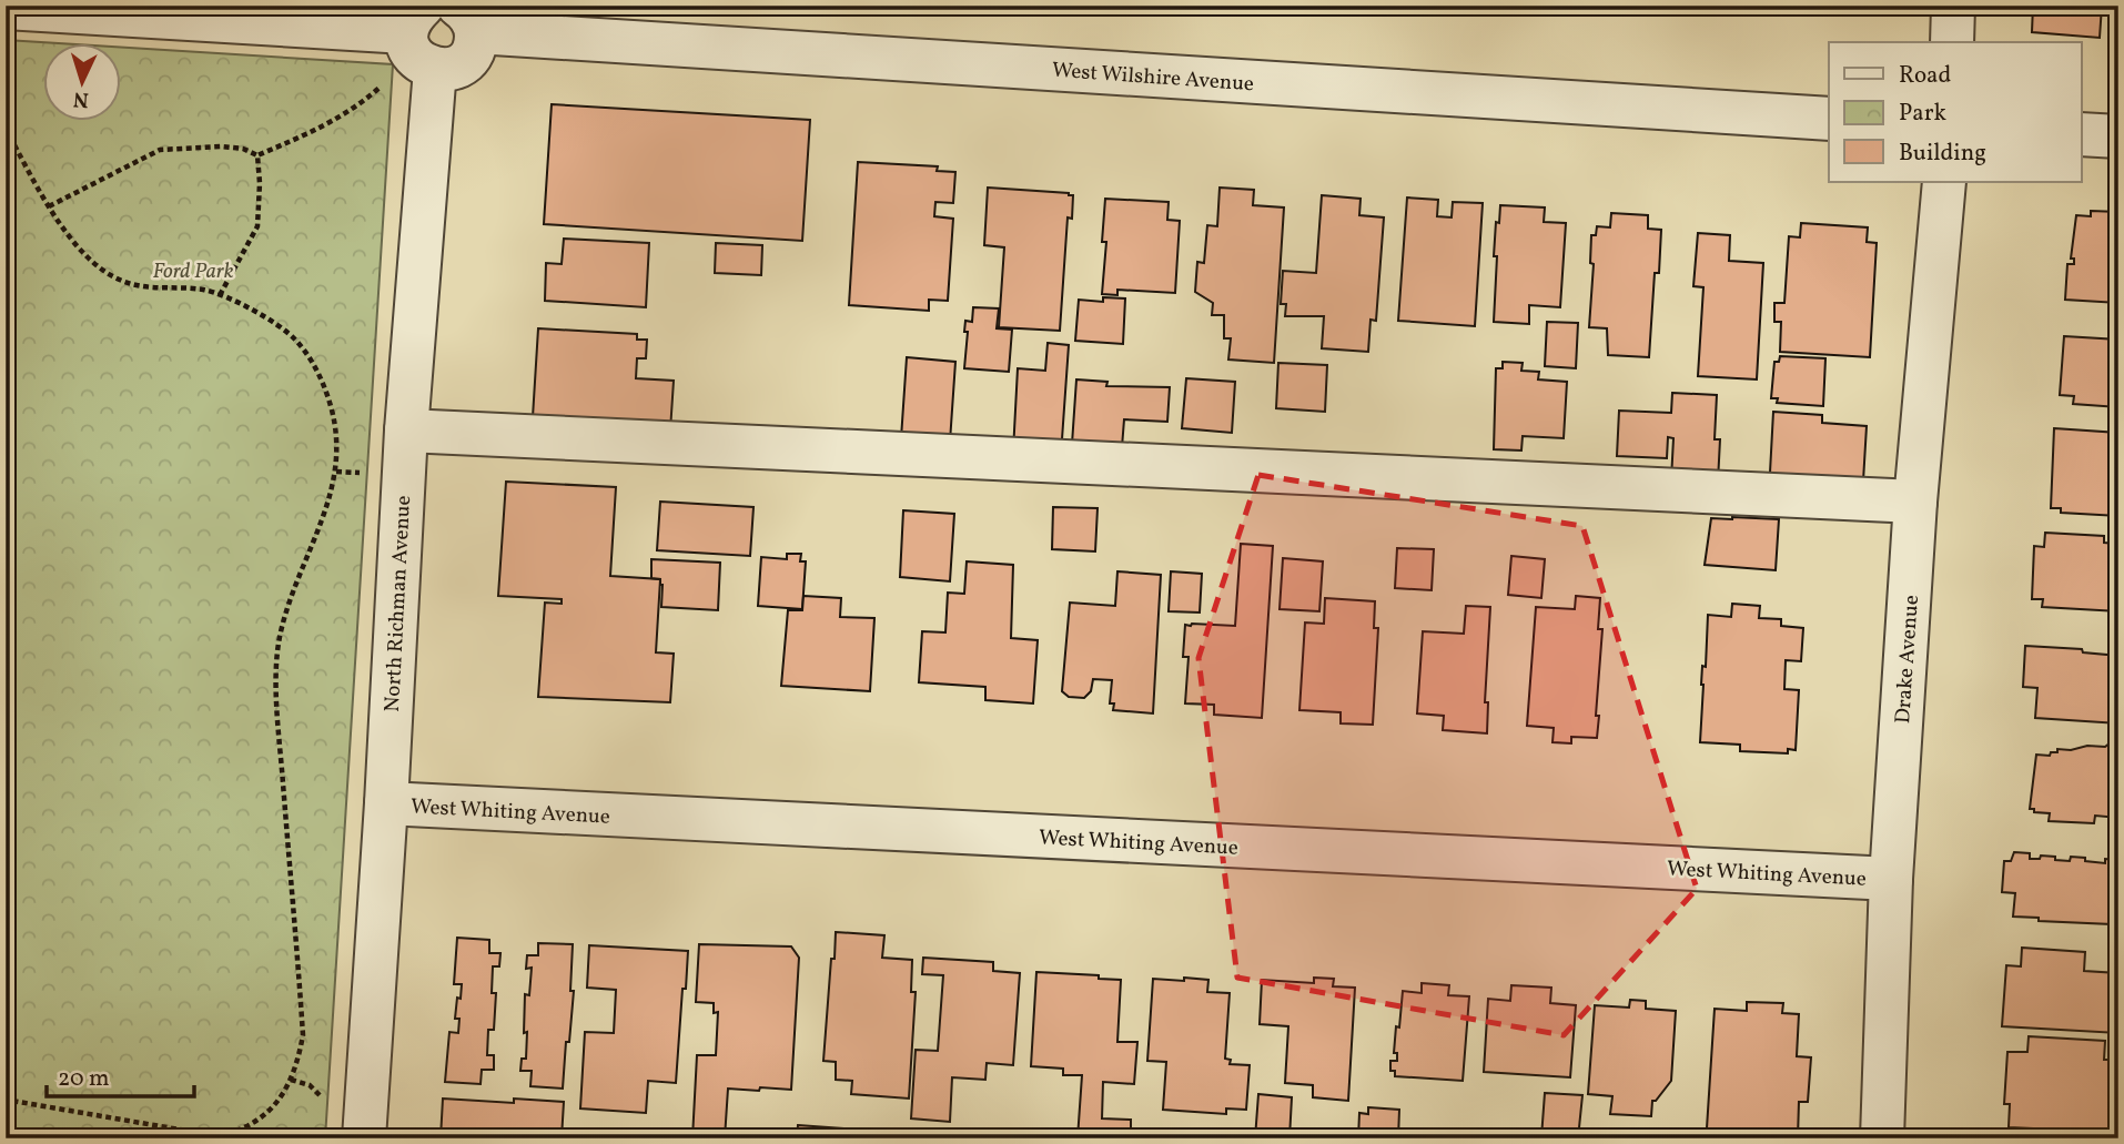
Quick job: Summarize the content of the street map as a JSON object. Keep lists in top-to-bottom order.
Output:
{
  "streets": {
    "street": [
      "West Wilshire Avenue",
      "North Richman Avenue",
      "Drake Avenue",
      "West Whiting Avenue"
    ]
  },
  "crossings": [
    ["North Richman Avenue", "West Whiting Avenue"],
    ["Drake Avenue", "West Whiting Avenue"]
  ],
  "parks": ["Ford Park"],
  "legend": ["Road", "Park", "Building"],
  "scale_bar": "20 m",
  "north": "bottom"
}
